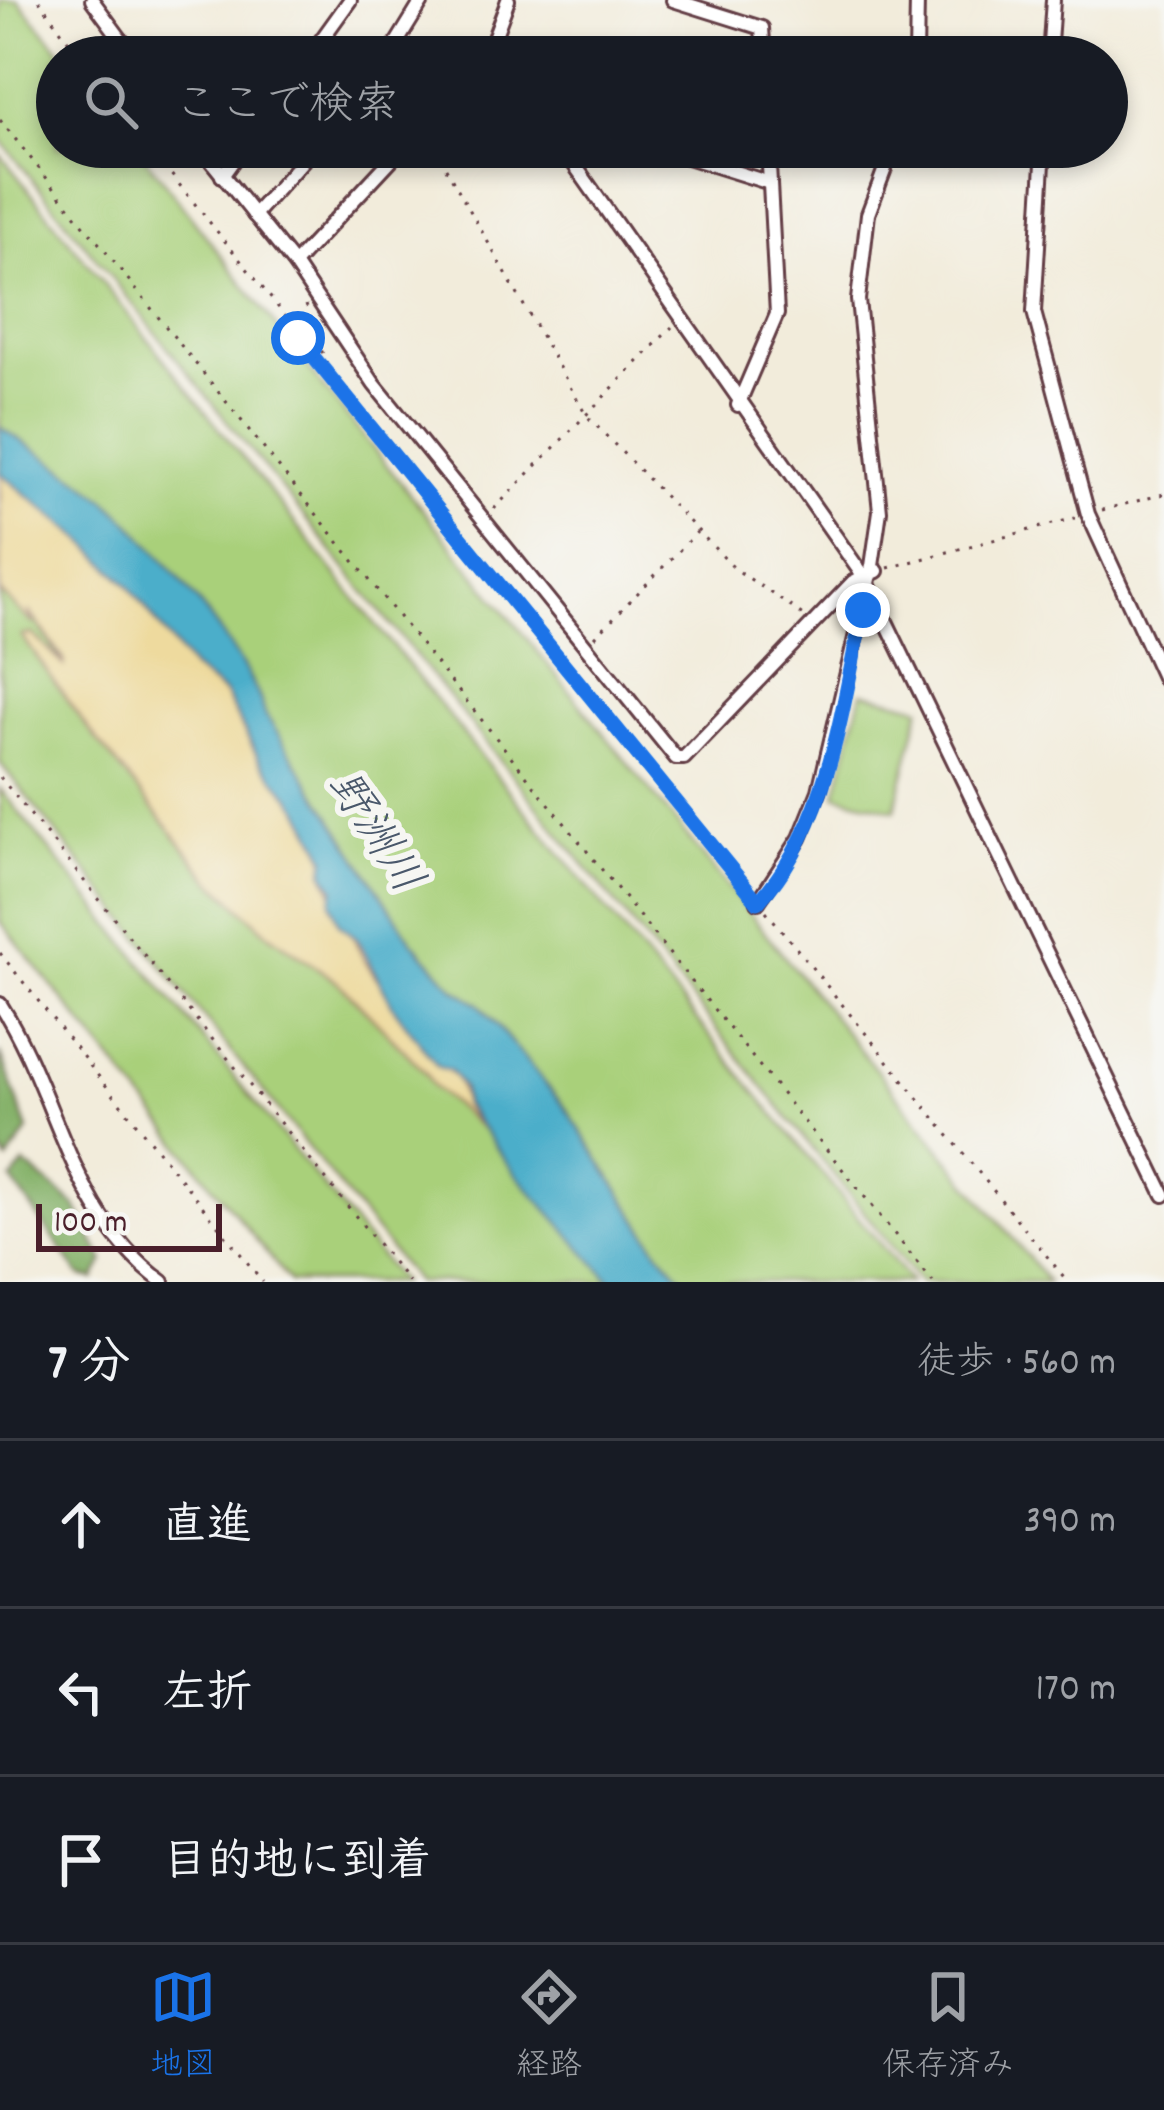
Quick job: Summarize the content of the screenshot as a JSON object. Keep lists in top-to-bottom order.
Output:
{
  "water": ["野洲川"],
  "scale_bar": "100 m",
  "page": {
    "search": "ここで検索",
    "scale": "100 m",
    "heading": ["7 分", "徒歩 · 560 m"],
    "list": [
      ["直進", "390 m"],
      ["左折", "170 m"],
      "目的地に到着"
    ],
    "nav": ["地図", "経路", "保存済み"]
  }
}
